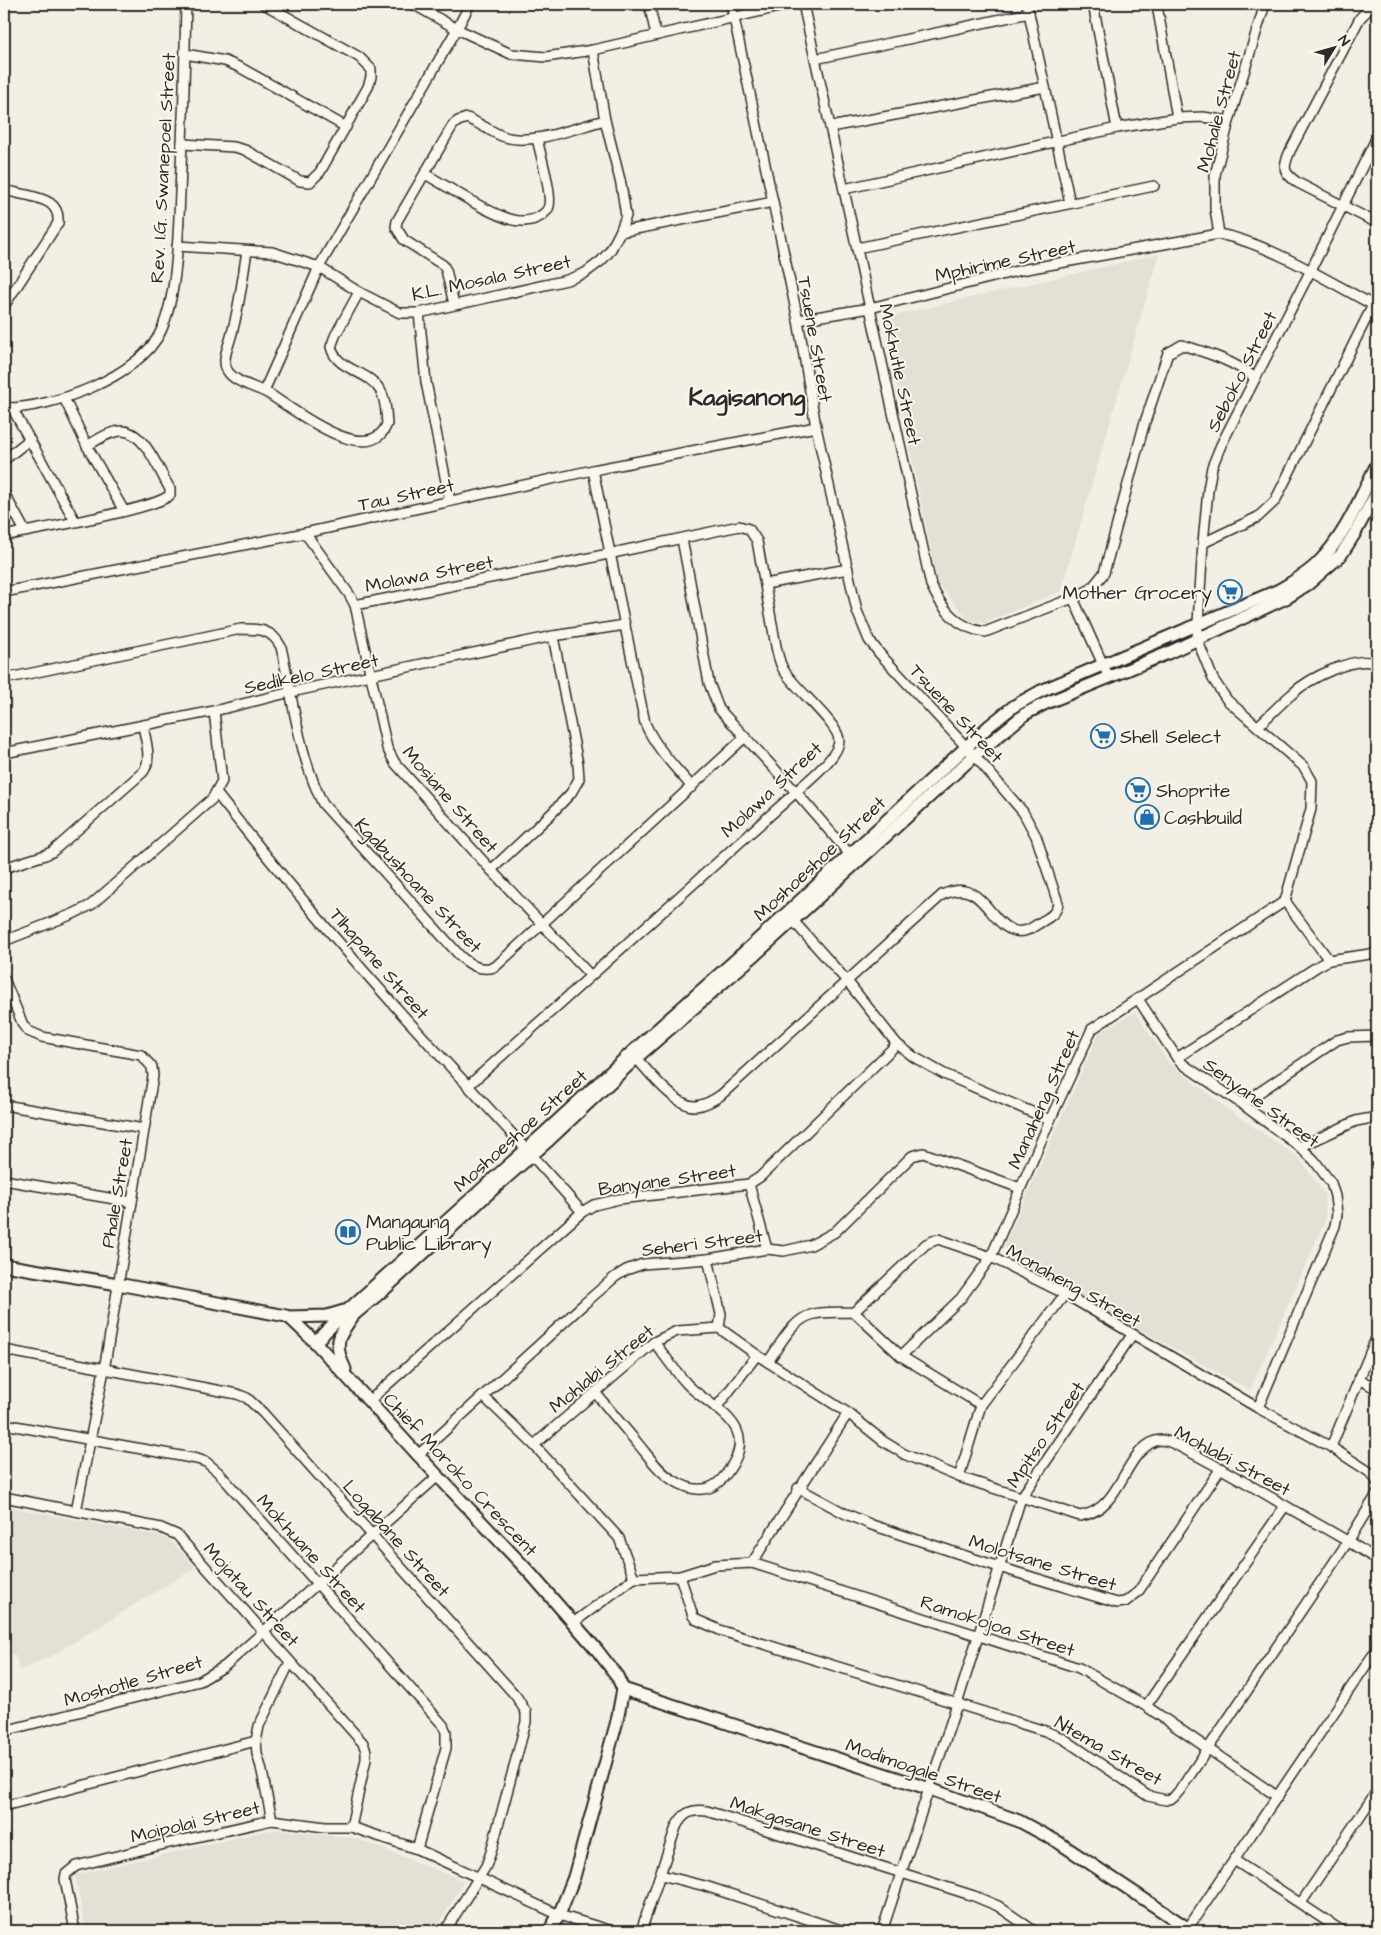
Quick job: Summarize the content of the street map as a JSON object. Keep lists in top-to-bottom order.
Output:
{
  "streets": {
    "street": [
      "Mohale Street",
      "Rev. I.G. Swanepoel Street",
      "Mphirime Street",
      "K.L. Mosala Street",
      "Tsuene Street",
      "Seboko Street",
      "Mokhutle Street",
      "Tau Street",
      "Molawa Street",
      "Sedikelo Street",
      "Mosiane Street",
      "Moshoeshoe Street",
      "Kgabushoane Street",
      "Tlhapane Street",
      "Manaheng Street",
      "Senyane Street",
      "Banyane Street",
      "Phale Street",
      "Seheri Street",
      "Monaheng Street",
      "Mohlabi Street",
      "Mpitso Street",
      "Chief Moroko Crescent",
      "Logabane Street",
      "Mokhuane Street",
      "Molotsane Street",
      "Mojatau Street",
      "Ramokojoa Street",
      "Moshotle Street",
      "Ntema Street",
      "Modimogale Street",
      "Moipolai Street",
      "Makgasane Street"
    ]
  },
  "crossings": [
    ["Mohale Street", "Mphirime Street"],
    ["Rev. I.G. Swanepoel Street", "K.L. Mosala Street"],
    ["Mphirime Street", "Tsuene Street"],
    ["Mphirime Street", "Mokhutle Street"],
    ["Tsuene Street", "Tau Street"],
    ["Tsuene Street", "Moshoeshoe Street"],
    ["Seboko Street", "Mokhutle Street"],
    ["Seboko Street", "Moshoeshoe Street"],
    ["Tau Street", "Mosiane Street"],
    ["Molawa Street", "Mosiane Street"],
    ["Molawa Street", "Tlhapane Street"],
    ["Sedikelo Street", "Mosiane Street"],
    ["Sedikelo Street", "Kgabushoane Street"],
    ["Mosiane Street", "Kgabushoane Street"],
    ["Moshoeshoe Street", "Tlhapane Street"],
    ["Moshoeshoe Street", "Chief Moroko Crescent"],
    ["Tlhapane Street", "Banyane Street"],
    ["Manaheng Street", "Senyane Street"],
    ["Manaheng Street", "Seheri Street"],
    ["Manaheng Street", "Monaheng Street"],
    ["Senyane Street", "Monaheng Street"],
    ["Banyane Street", "Chief Moroko Crescent"],
    ["Phale Street", "Chief Moroko Crescent"],
    ["Phale Street", "Logabane Street"],
    ["Phale Street", "Mokhuane Street"],
    ["Phale Street", "Mojatau Street"],
    ["Seheri Street", "Chief Moroko Crescent"],
    ["Monaheng Street", "Mpitso Street"],
    ["Mohlabi Street", "Mpitso Street"],
    ["Mohlabi Street", "Molotsane Street"],
    ["Mohlabi Street", "Ntema Street"],
    ["Mpitso Street", "Molotsane Street"],
    ["Mpitso Street", "Ramokojoa Street"],
    ["Mpitso Street", "Ntema Street"],
    ["Mpitso Street", "Modimogale Street"],
    ["Mpitso Street", "Makgasane Street"],
    ["Chief Moroko Crescent", "Moshotle Street"],
    ["Chief Moroko Crescent", "Modimogale Street"],
    ["Logabane Street", "Moshotle Street"],
    ["Logabane Street", "Moipolai Street"],
    ["Mokhuane Street", "Moshotle Street"],
    ["Mokhuane Street", "Moipolai Street"],
    ["Mojatau Street", "Moshotle Street"],
    ["Mojatau Street", "Moipolai Street"],
    ["Ramokojoa Street", "Ntema Street"]
  ],
  "districts": ["Kagisanong"],
  "places": {
    "supermarket": ["Mother Grocery", "Shell Select", "Shoprite"],
    "shop": ["Cashbuild"],
    "library": ["Mangaung Public Library"]
  },
  "north": "top right"
}
